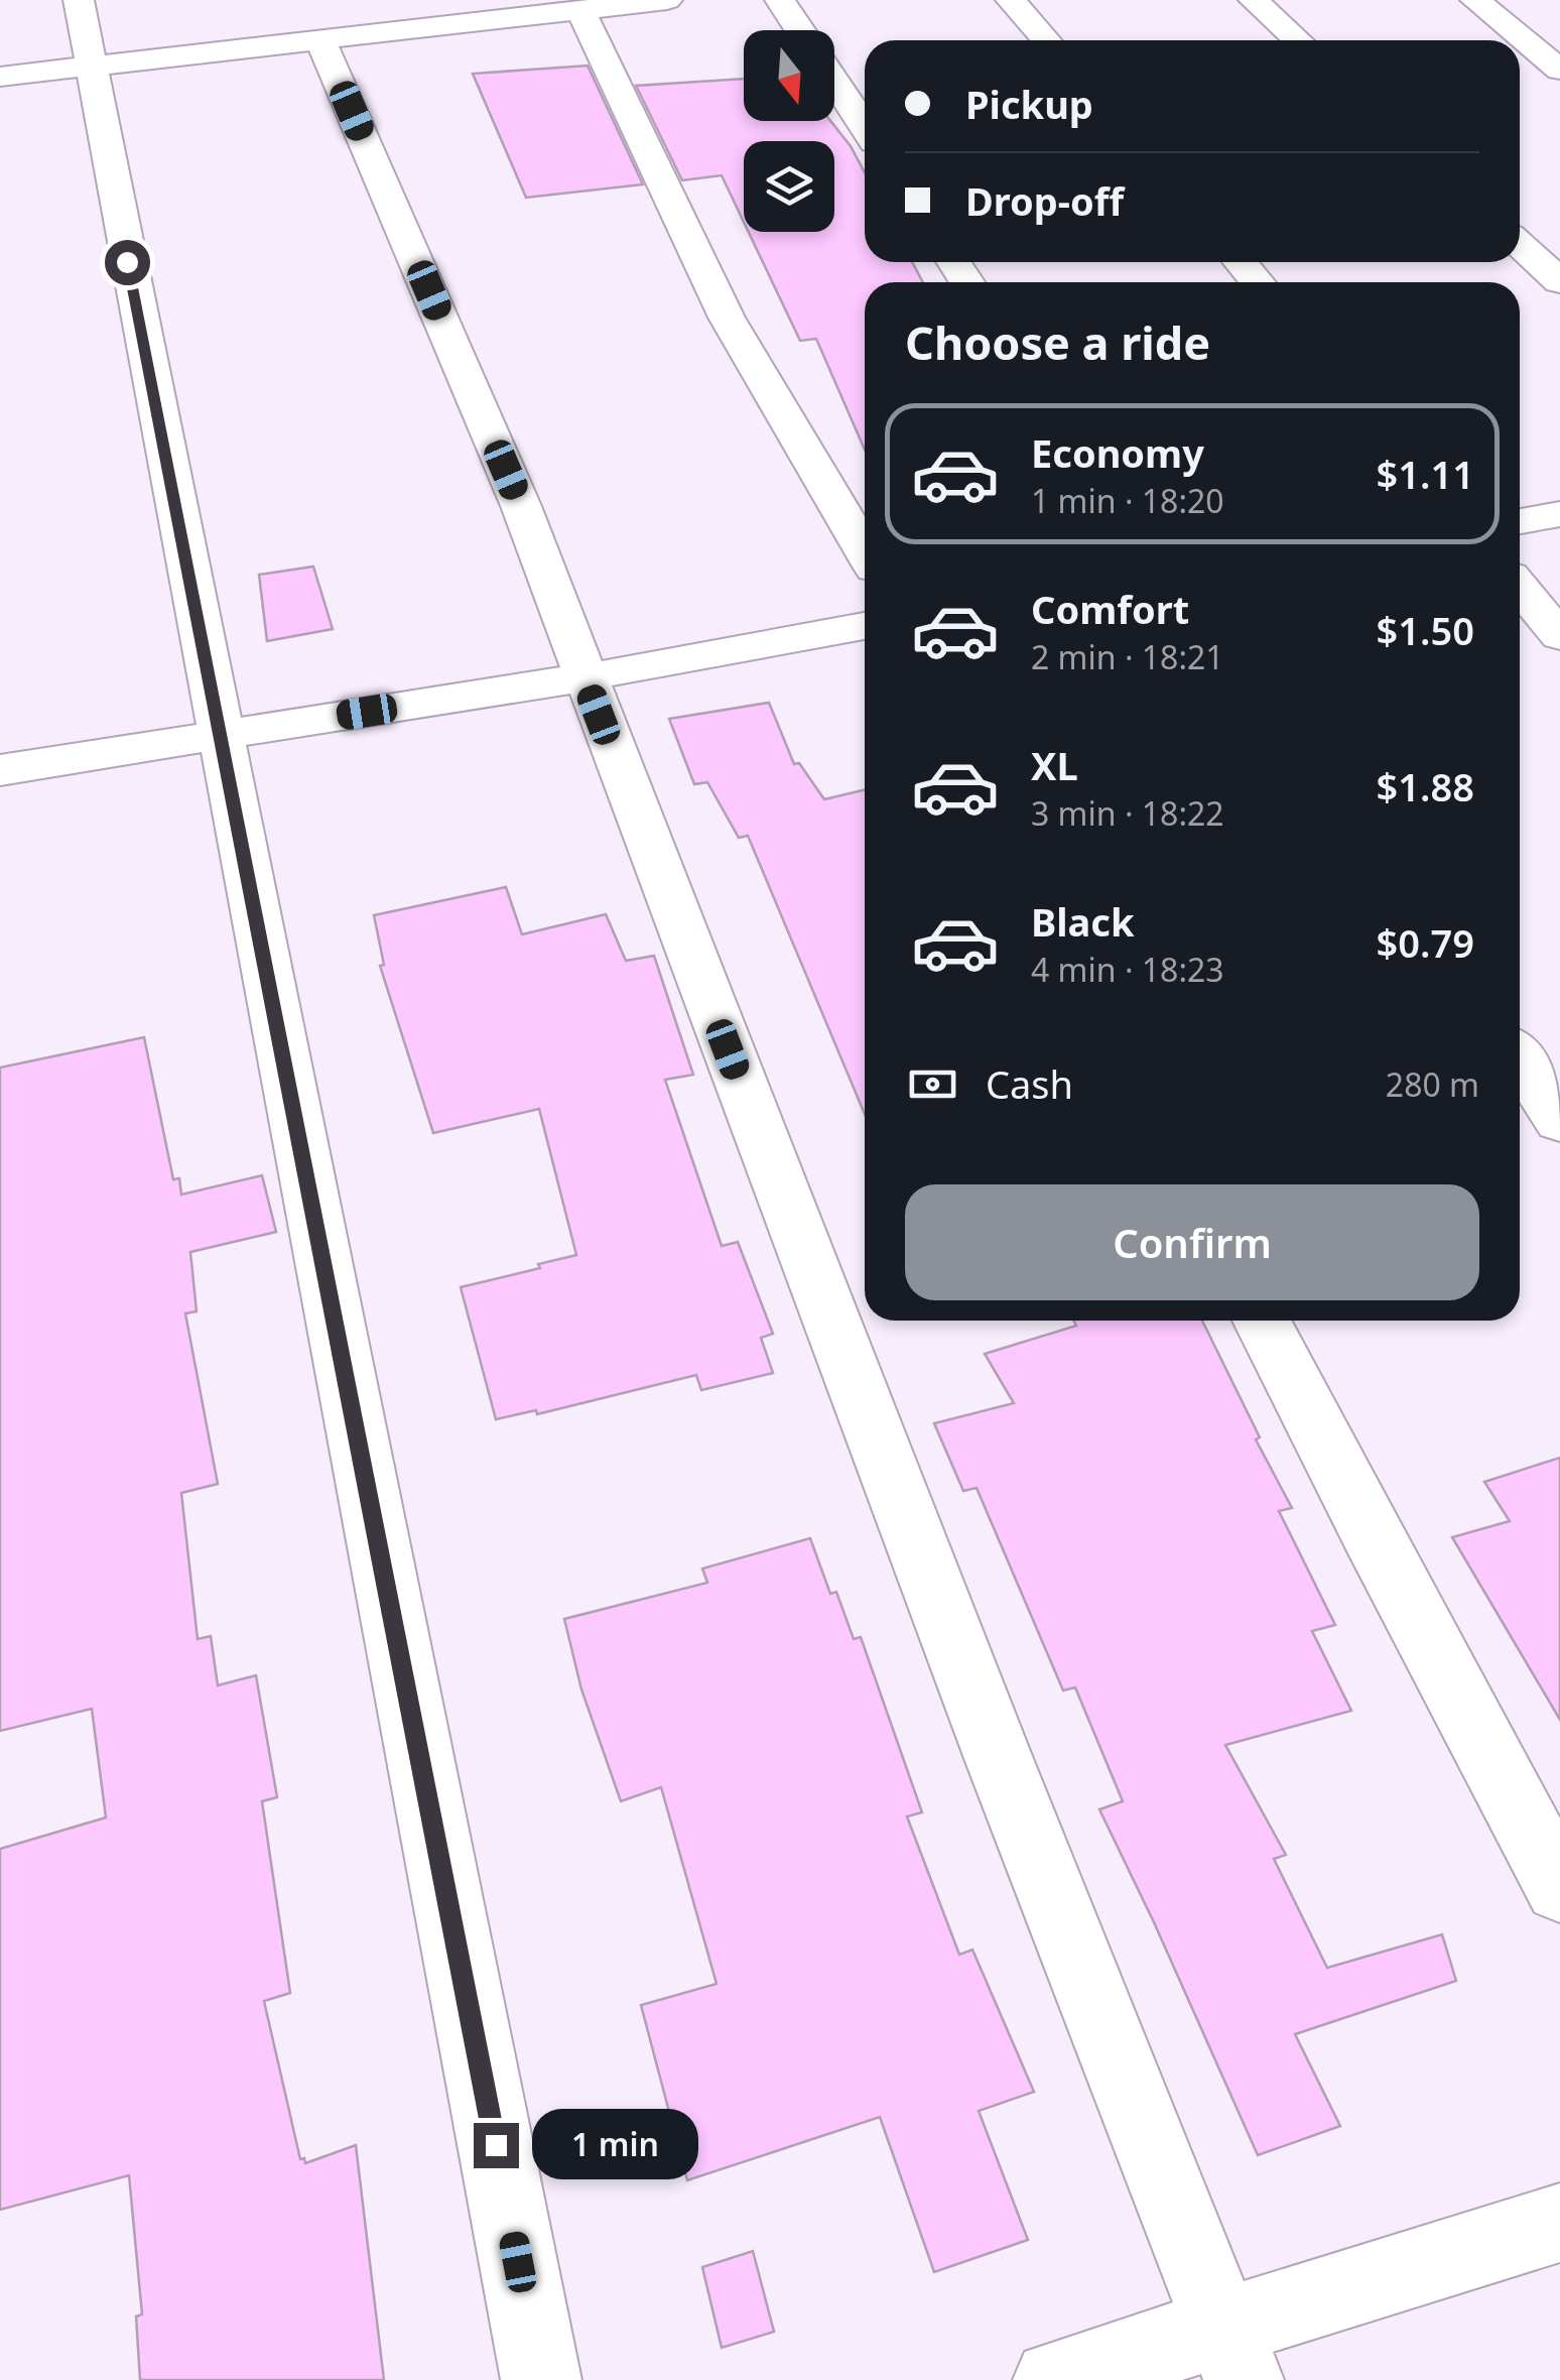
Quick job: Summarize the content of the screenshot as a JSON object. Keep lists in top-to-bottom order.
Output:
{
  "north": "bottom",
  "page": {
    "banner": ["Pickup", "Drop-off"],
    "heading": "Choose a ride",
    "list": [
      {
        "name": "Economy",
        "note": "1 min · 18:20",
        "value": "$1.11"
      },
      {
        "name": "Comfort",
        "note": "2 min · 18:21",
        "value": "$1.50"
      },
      {
        "name": "XL",
        "note": "3 min · 18:22",
        "value": "$1.88"
      },
      {
        "name": "Black",
        "note": "4 min · 18:23",
        "value": "$0.79"
      }
    ],
    "pay": ["Cash", "280 m"],
    "buttons": "Confirm",
    "bubble": "1 min"
  }
}
